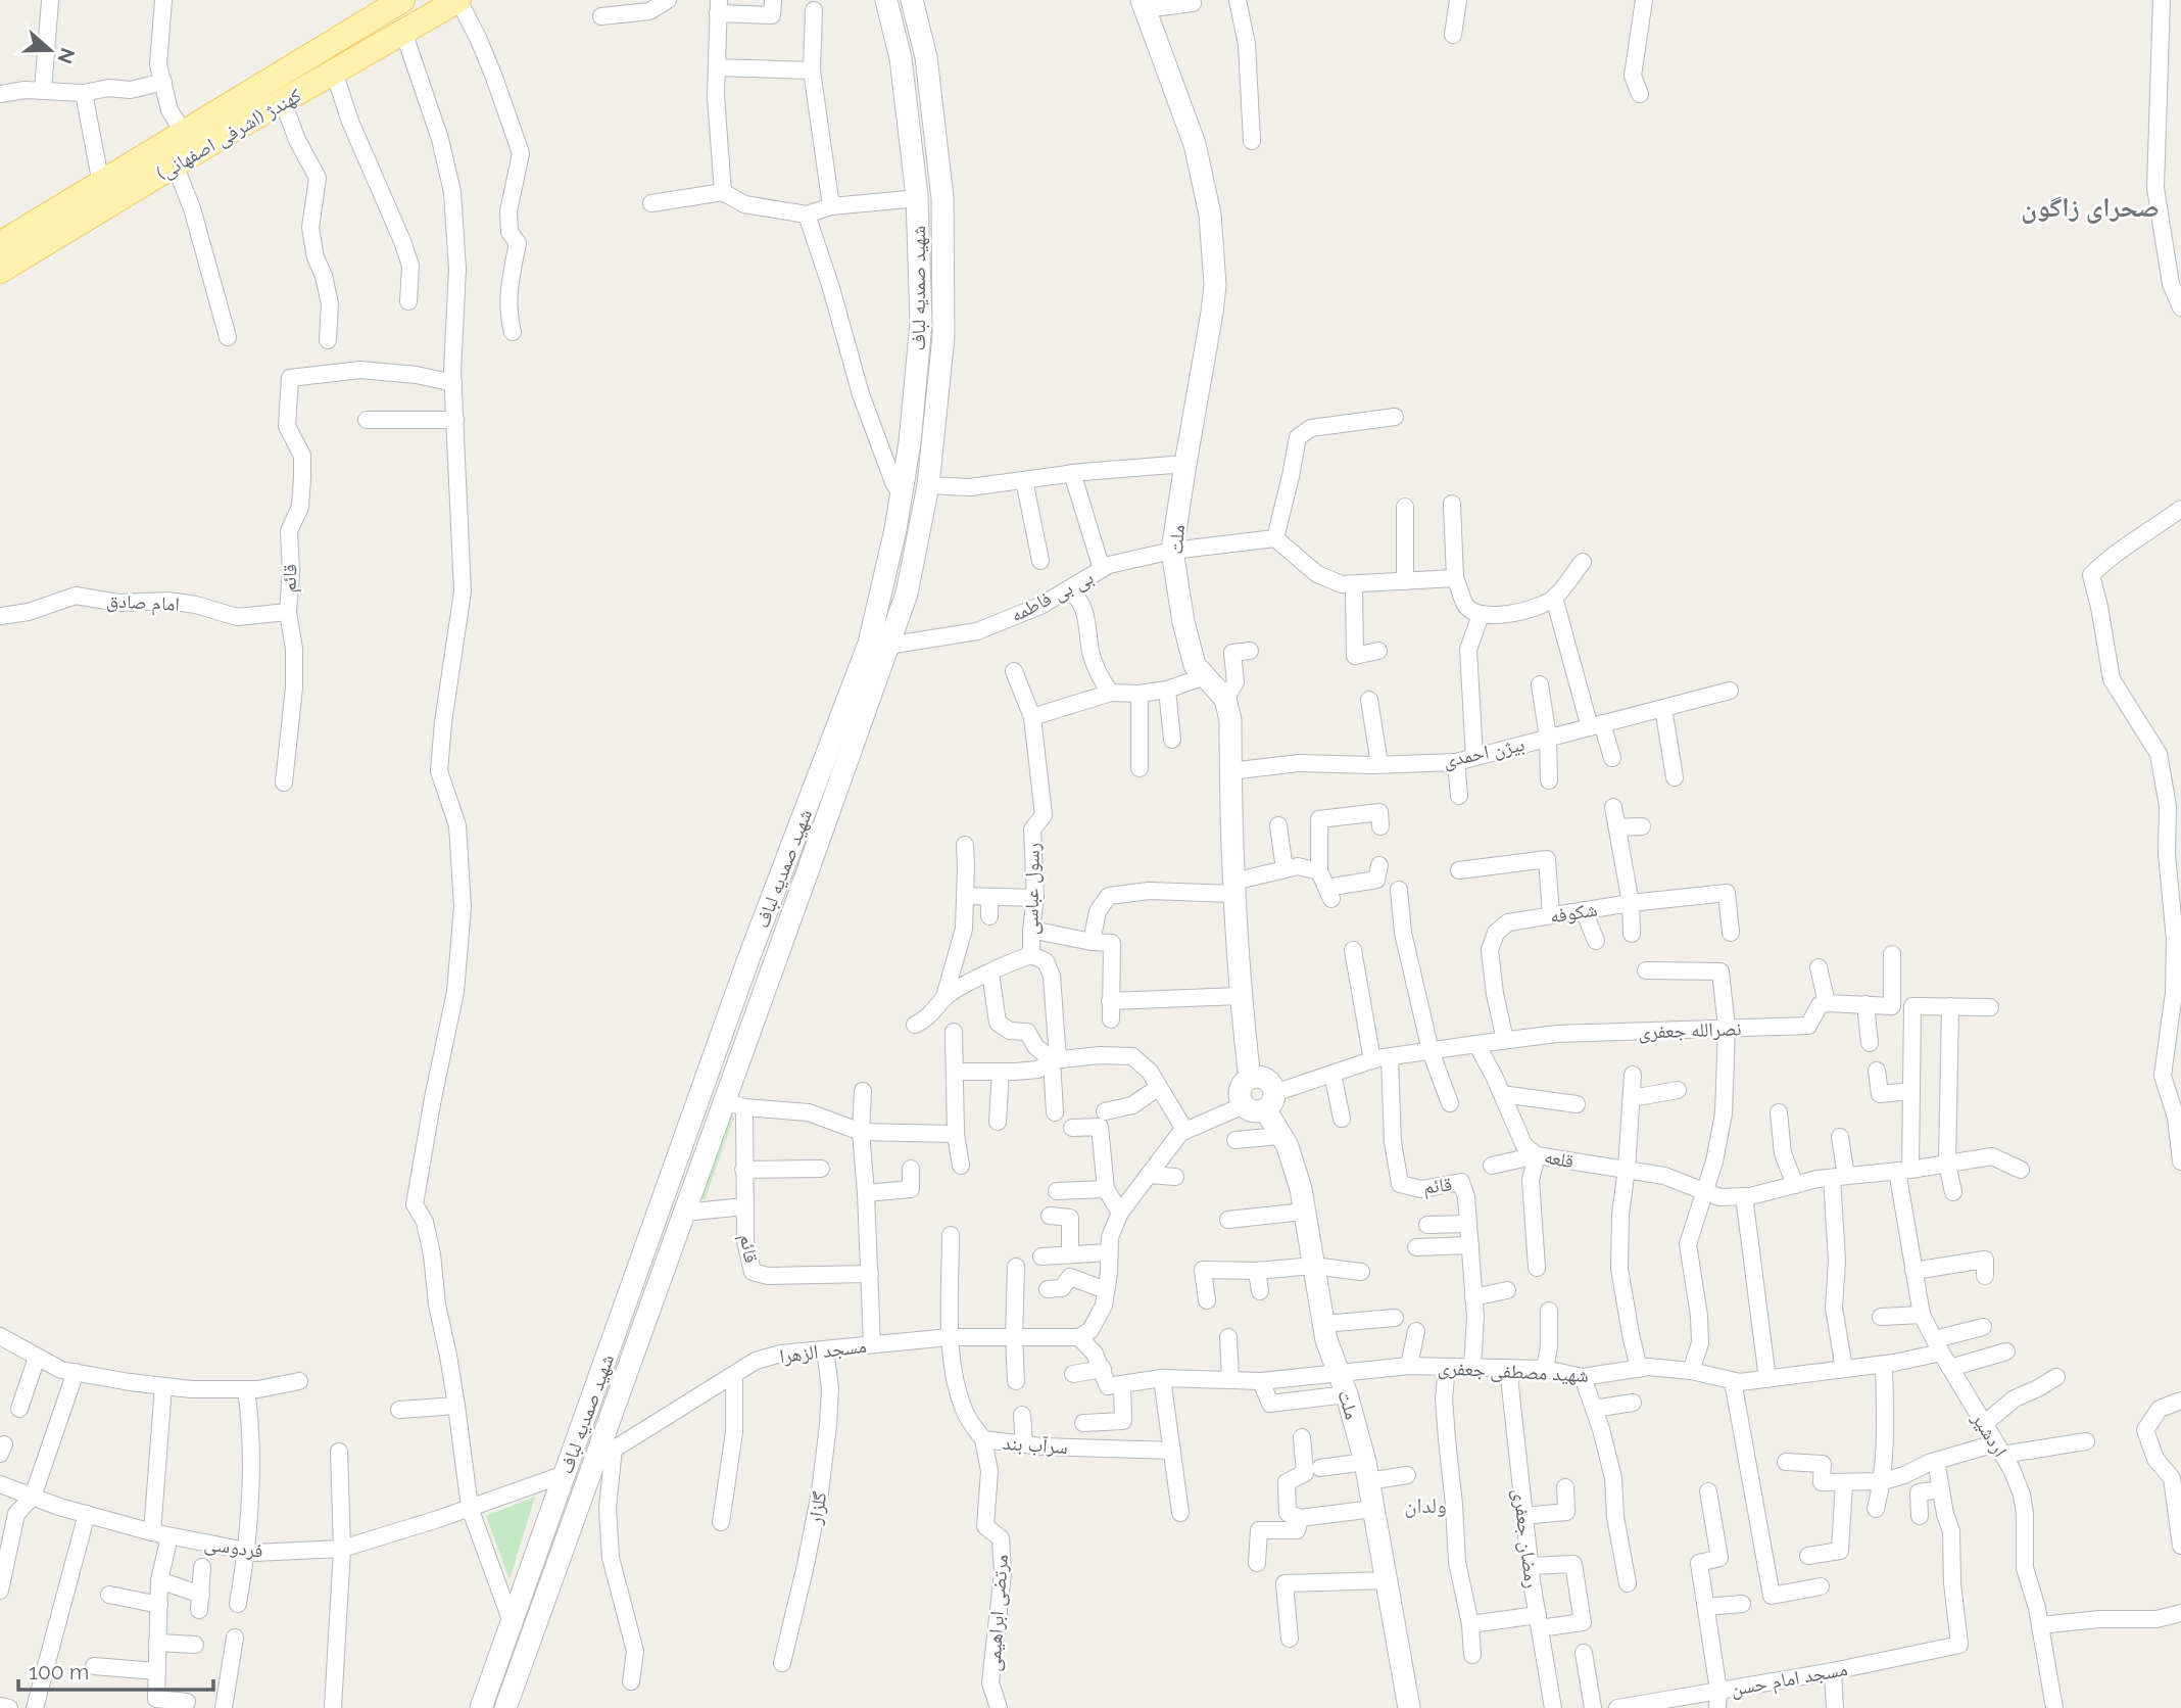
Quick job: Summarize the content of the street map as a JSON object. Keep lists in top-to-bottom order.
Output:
{
  "streets": {
    "main road": ["کهندژ (اشرفی اصفهانی)", "شهید صمدیه لباف", "ملت"],
    "street": [
      "قائم",
      "بی بی فاطمه",
      "امام صادق",
      "بیژن احمدی",
      "رسول عباسی",
      "شکوفه",
      "نصرالله جعفری",
      "قلعه",
      "مسجد الزهرا",
      "شهید مصطفی جعفری",
      "اردشیر",
      "سرآب بند",
      "گلزار",
      "رمضان جعفری",
      "فردوسی",
      "مرتضی ابراهیمی",
      "مسجد امام حسن"
    ]
  },
  "crossings": [
    ["شهید صمدیه لباف", "قائم"],
    ["شهید صمدیه لباف", "بی بی فاطمه"],
    ["شهید صمدیه لباف", "مسجد الزهرا"],
    ["شهید صمدیه لباف", "فردوسی"],
    ["ملت", "بی بی فاطمه"],
    ["ملت", "شهید مصطفی جعفری"],
    ["قائم", "امام صادق"],
    ["قائم", "شهید مصطفی جعفری"],
    ["شکوفه", "نصرالله جعفری"],
    ["نصرالله جعفری", "قلعه"],
    ["قلعه", "اردشیر"],
    ["مسجد الزهرا", "سرآب بند"],
    ["مسجد الزهرا", "گلزار"],
    ["شهید مصطفی جعفری", "اردشیر"],
    ["شهید مصطفی جعفری", "رمضان جعفری"],
    ["سرآب بند", "مرتضی ابراهیمی"]
  ],
  "districts": ["صحرای زاگون", "ولدان"],
  "scale_bar": "100 m",
  "north": "right"
}
